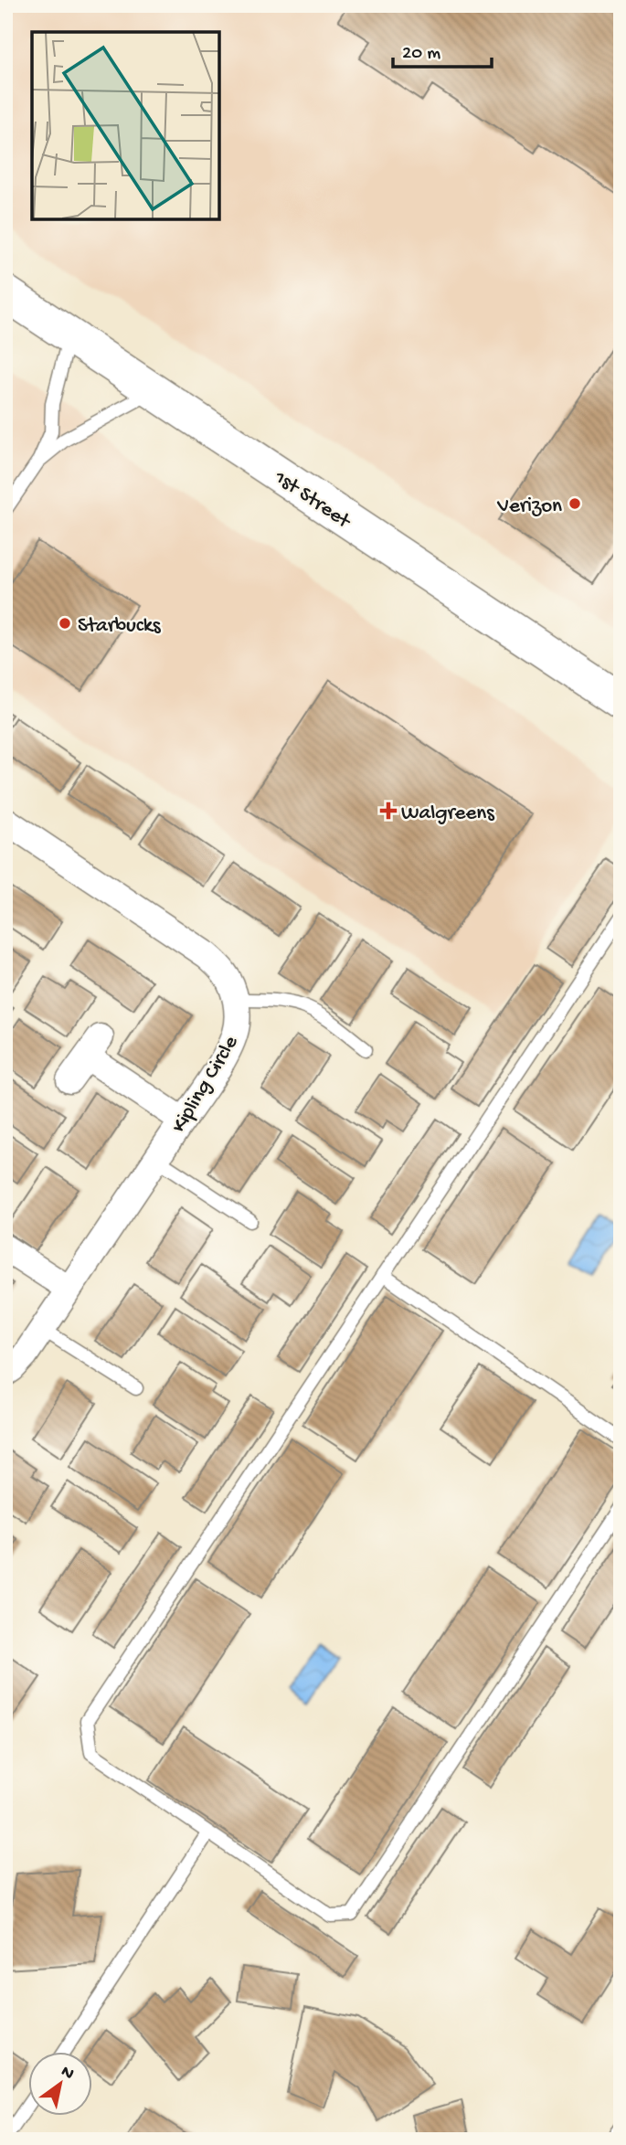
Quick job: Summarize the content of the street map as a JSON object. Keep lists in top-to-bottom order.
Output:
{
  "streets": {
    "main road": ["1st Street"],
    "street": ["Kipling Circle"]
  },
  "places": {
    "other": ["Verizon", "Starbucks"],
    "health": ["Walgreens"]
  },
  "scale_bar": "20 m",
  "north": "top right"
}
